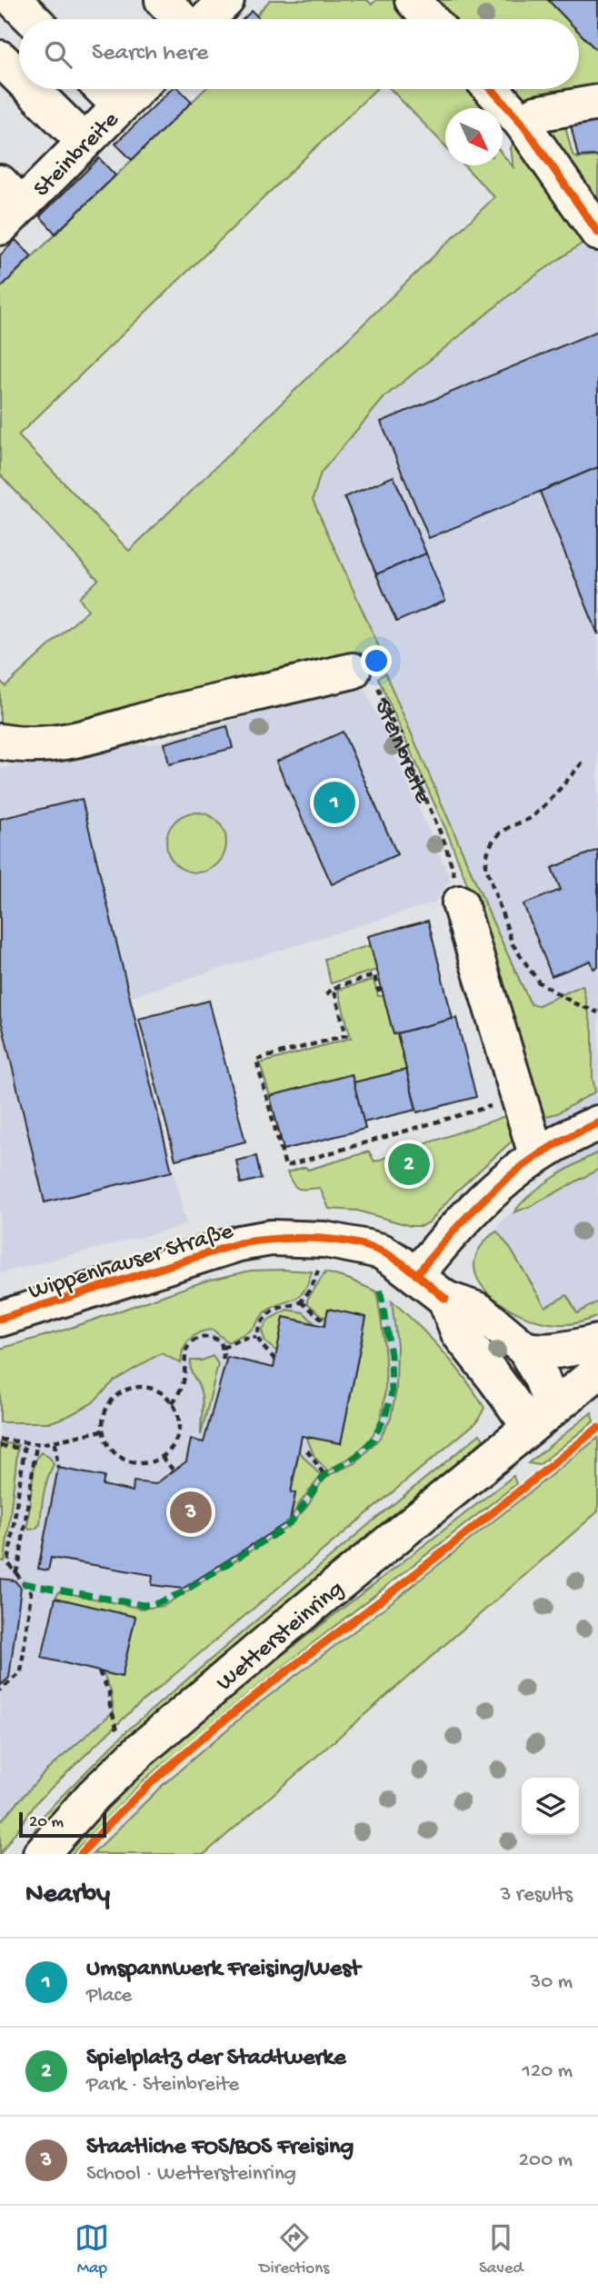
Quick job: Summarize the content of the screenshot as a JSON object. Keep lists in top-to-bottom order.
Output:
{
  "streets": {
    "street": ["Steinbreite", "Wippenhauser Straße", "Wettersteinring"]
  },
  "crossings": [
    ["Wippenhauser Straße", "Wettersteinring"]
  ],
  "scale_bar": "20 m",
  "north": "bottom right",
  "page": {
    "search": "Search here",
    "pins": ["1", "2", "3"],
    "scale": "20 m",
    "heading": ["Nearby", "3 results"],
    "list": [
      {
        "mark": "1",
        "name": "Umspannwerk Freising/West",
        "note": "Place",
        "value": "30 m"
      },
      {
        "mark": "2",
        "name": "Spielplatz der Stadtwerke",
        "note": "Park · Steinbreite",
        "value": "120 m"
      },
      {
        "mark": "3",
        "name": "Staatliche FOS/BOS Freising",
        "note": "School · Wettersteinring",
        "value": "200 m"
      }
    ],
    "nav": ["Map", "Directions", "Saved"]
  }
}
